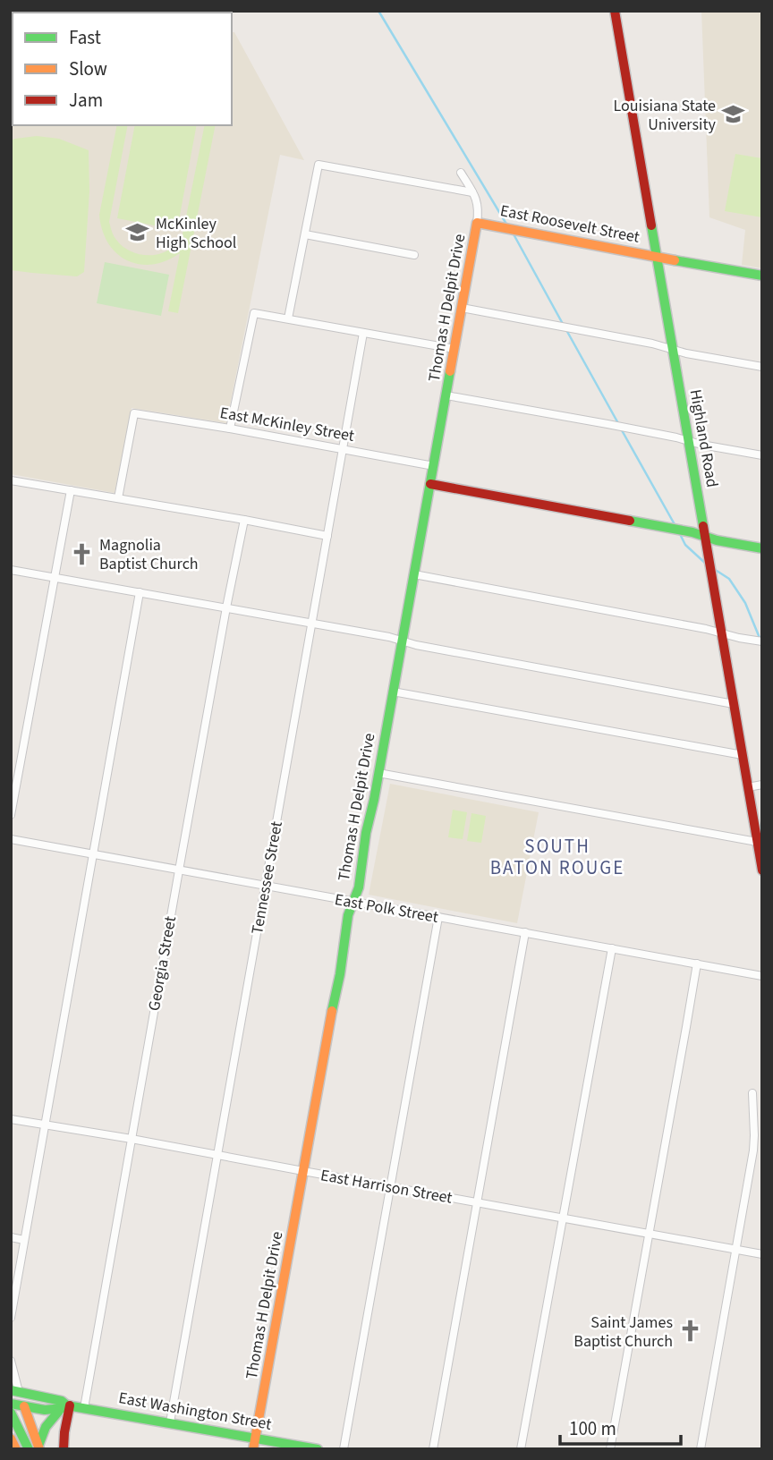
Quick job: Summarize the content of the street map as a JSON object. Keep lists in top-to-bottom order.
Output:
{
  "streets": {
    "main road": [
      "East Roosevelt Street",
      "Thomas H Delpit Drive",
      "Highland Road",
      "East Washington Street"
    ],
    "street": [
      "East McKinley Street",
      "Tennessee Street",
      "East Polk Street",
      "Georgia Street",
      "East Harrison Street"
    ]
  },
  "crossings": [
    ["East Roosevelt Street", "Thomas H Delpit Drive"],
    ["East Roosevelt Street", "Highland Road"],
    ["Thomas H Delpit Drive", "East McKinley Street"],
    ["Thomas H Delpit Drive", "East Polk Street"],
    ["Thomas H Delpit Drive", "East Harrison Street"],
    ["Thomas H Delpit Drive", "East Washington Street"],
    ["East McKinley Street", "Tennessee Street"],
    ["Tennessee Street", "East Polk Street"],
    ["Tennessee Street", "East Harrison Street"],
    ["Tennessee Street", "East Washington Street"],
    ["East Polk Street", "Georgia Street"],
    ["Georgia Street", "East Harrison Street"],
    ["Georgia Street", "East Washington Street"]
  ],
  "districts": ["SOUTH BATON ROUGE"],
  "places": {
    "school or university": ["Louisiana State University", "McKinley High School"],
    "church": ["Magnolia Baptist Church", "Saint James Baptist Church"]
  },
  "legend": ["Fast", "Slow", "Jam"],
  "scale_bar": "100 m"
}
